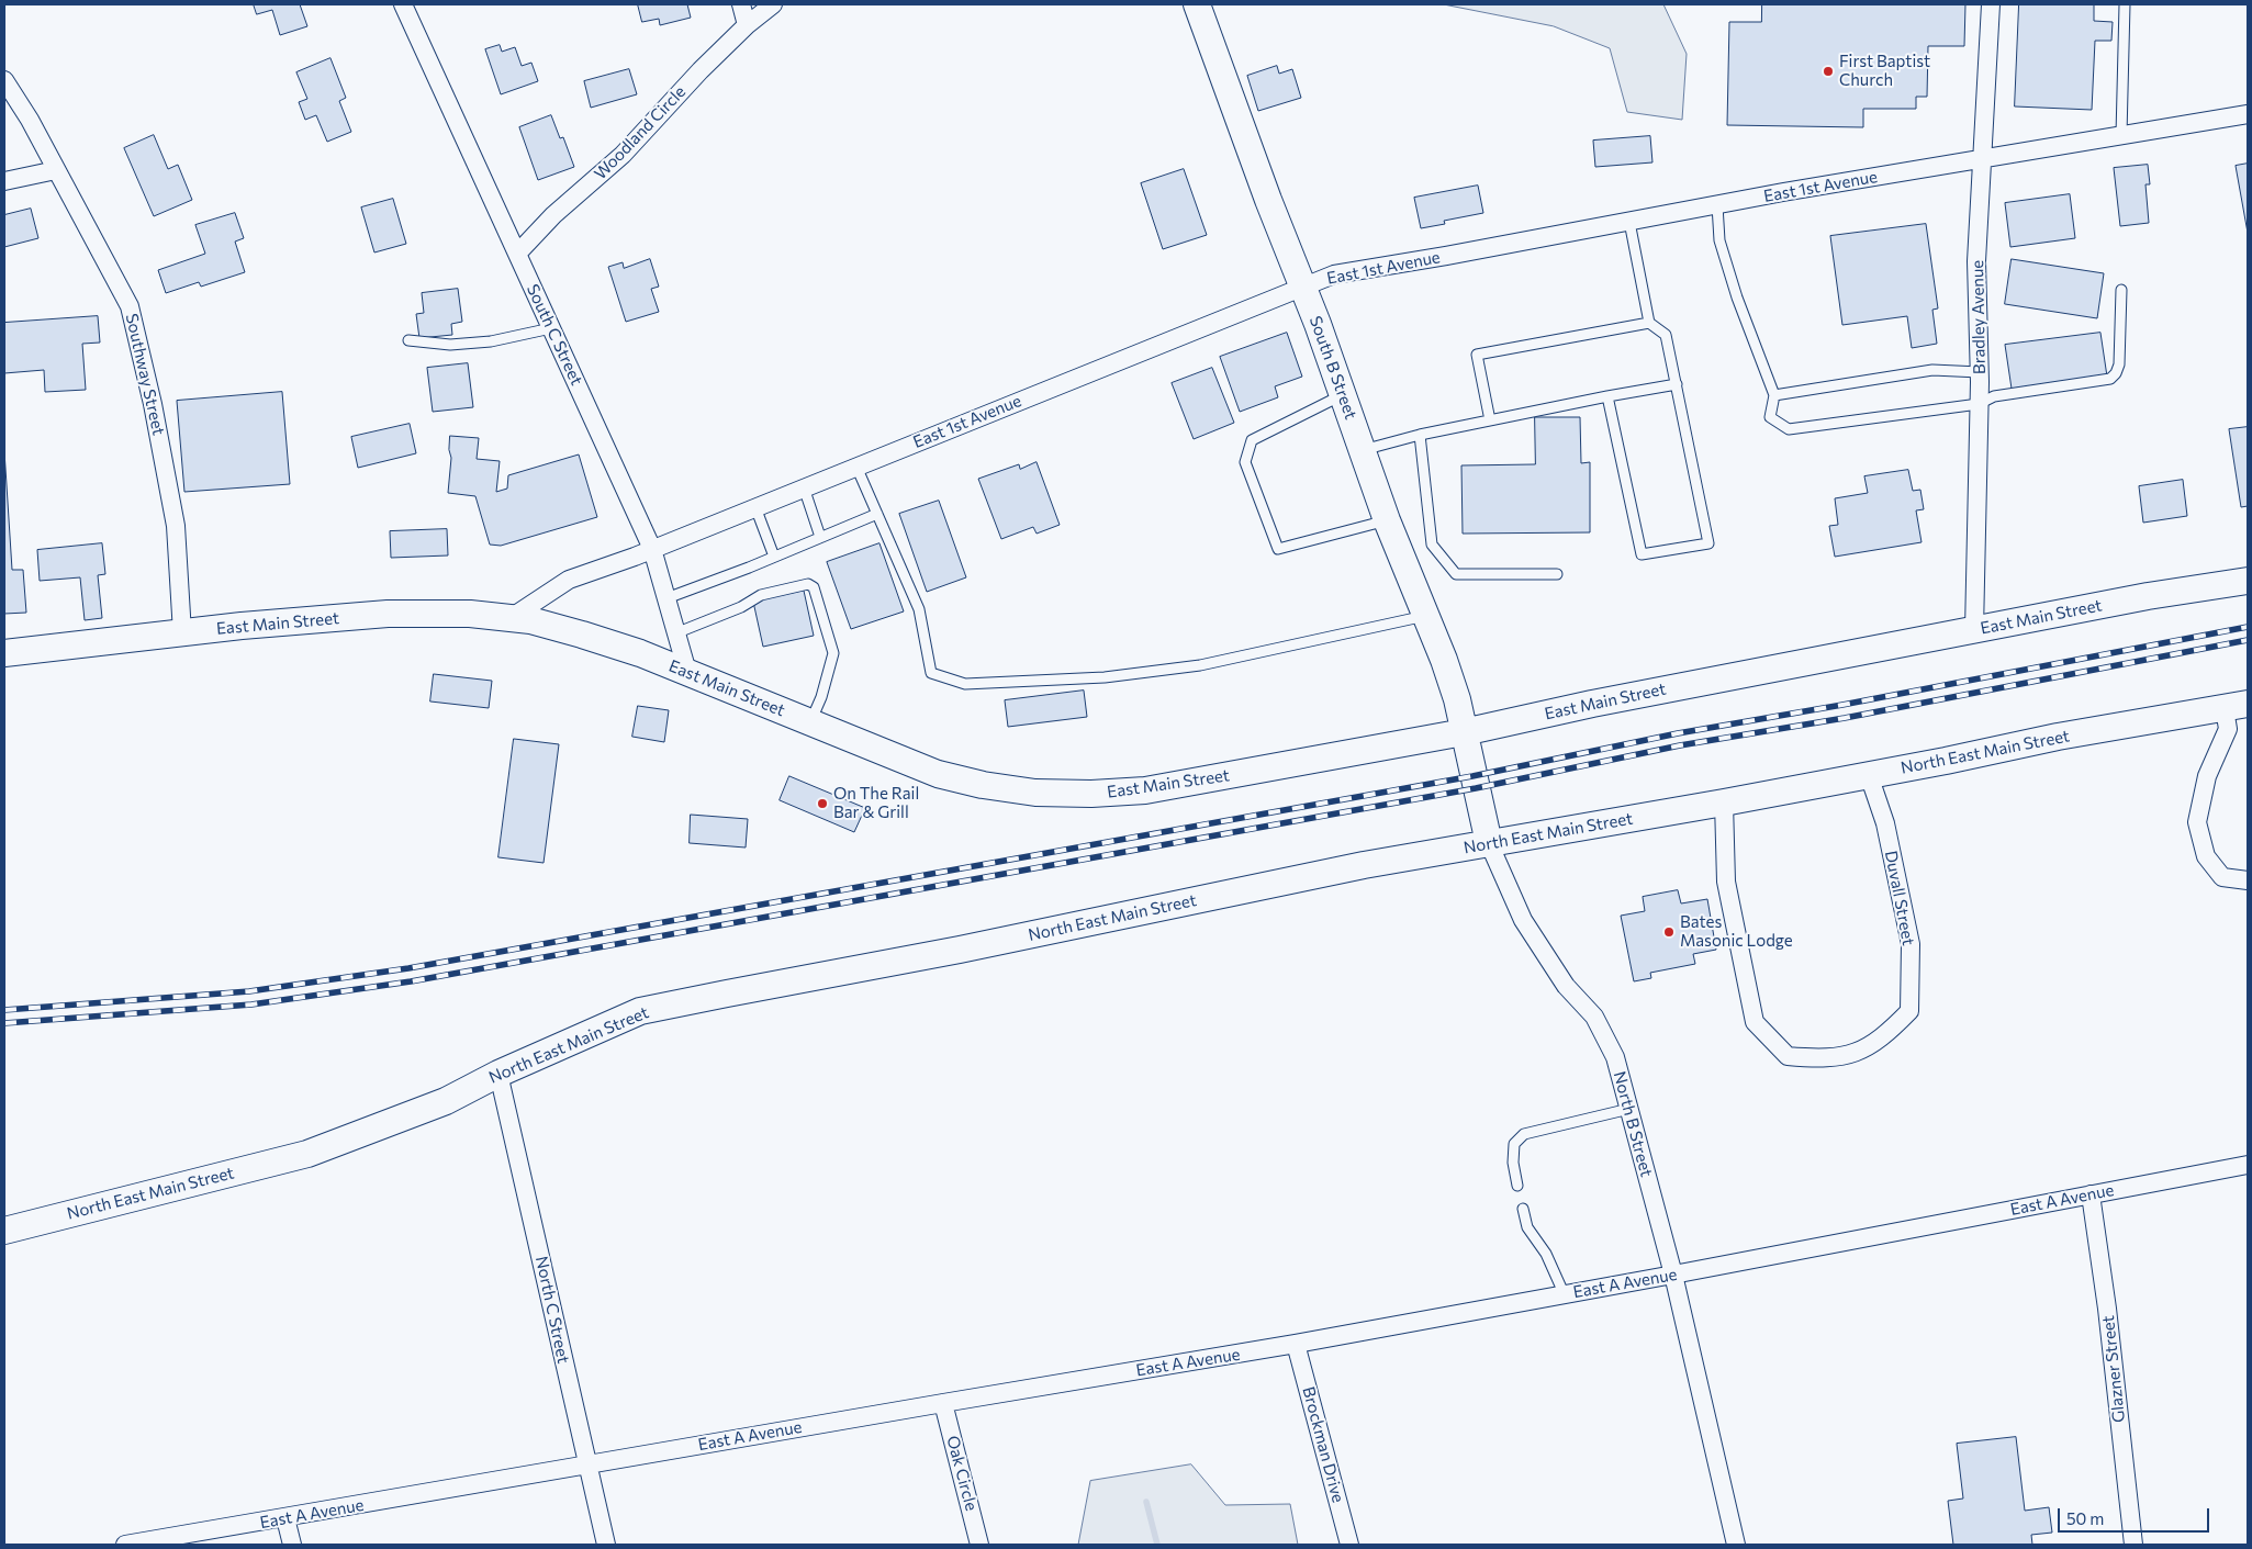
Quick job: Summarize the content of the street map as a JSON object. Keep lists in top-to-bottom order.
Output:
{
  "streets": {
    "street": [
      "Woodland Circle",
      "East 1st Avenue",
      "Bradley Avenue",
      "South C Street",
      "South B Street",
      "Southway Street",
      "East Main Street",
      "North East Main Street",
      "Duvall Street",
      "North B Street",
      "East A Avenue",
      "North C Street",
      "Glazner Street",
      "Brockman Drive",
      "Oak Circle"
    ]
  },
  "crossings": [
    ["Woodland Circle", "South C Street"],
    ["East 1st Avenue", "Bradley Avenue"],
    ["East 1st Avenue", "South C Street"],
    ["East 1st Avenue", "South B Street"],
    ["East 1st Avenue", "East Main Street"],
    ["Bradley Avenue", "East Main Street"],
    ["South C Street", "East Main Street"],
    ["South B Street", "East Main Street"],
    ["South B Street", "North B Street"],
    ["Southway Street", "East Main Street"],
    ["East Main Street", "North B Street"],
    ["North East Main Street", "Duvall Street"],
    ["North East Main Street", "North B Street"],
    ["North East Main Street", "North C Street"],
    ["North B Street", "East A Avenue"],
    ["East A Avenue", "North C Street"],
    ["East A Avenue", "Glazner Street"],
    ["East A Avenue", "Brockman Drive"],
    ["East A Avenue", "Oak Circle"]
  ],
  "places": ["First Baptist Church", "On The Rail Bar & Grill", "Bates Masonic Lodge"],
  "scale_bar": "50 m"
}
